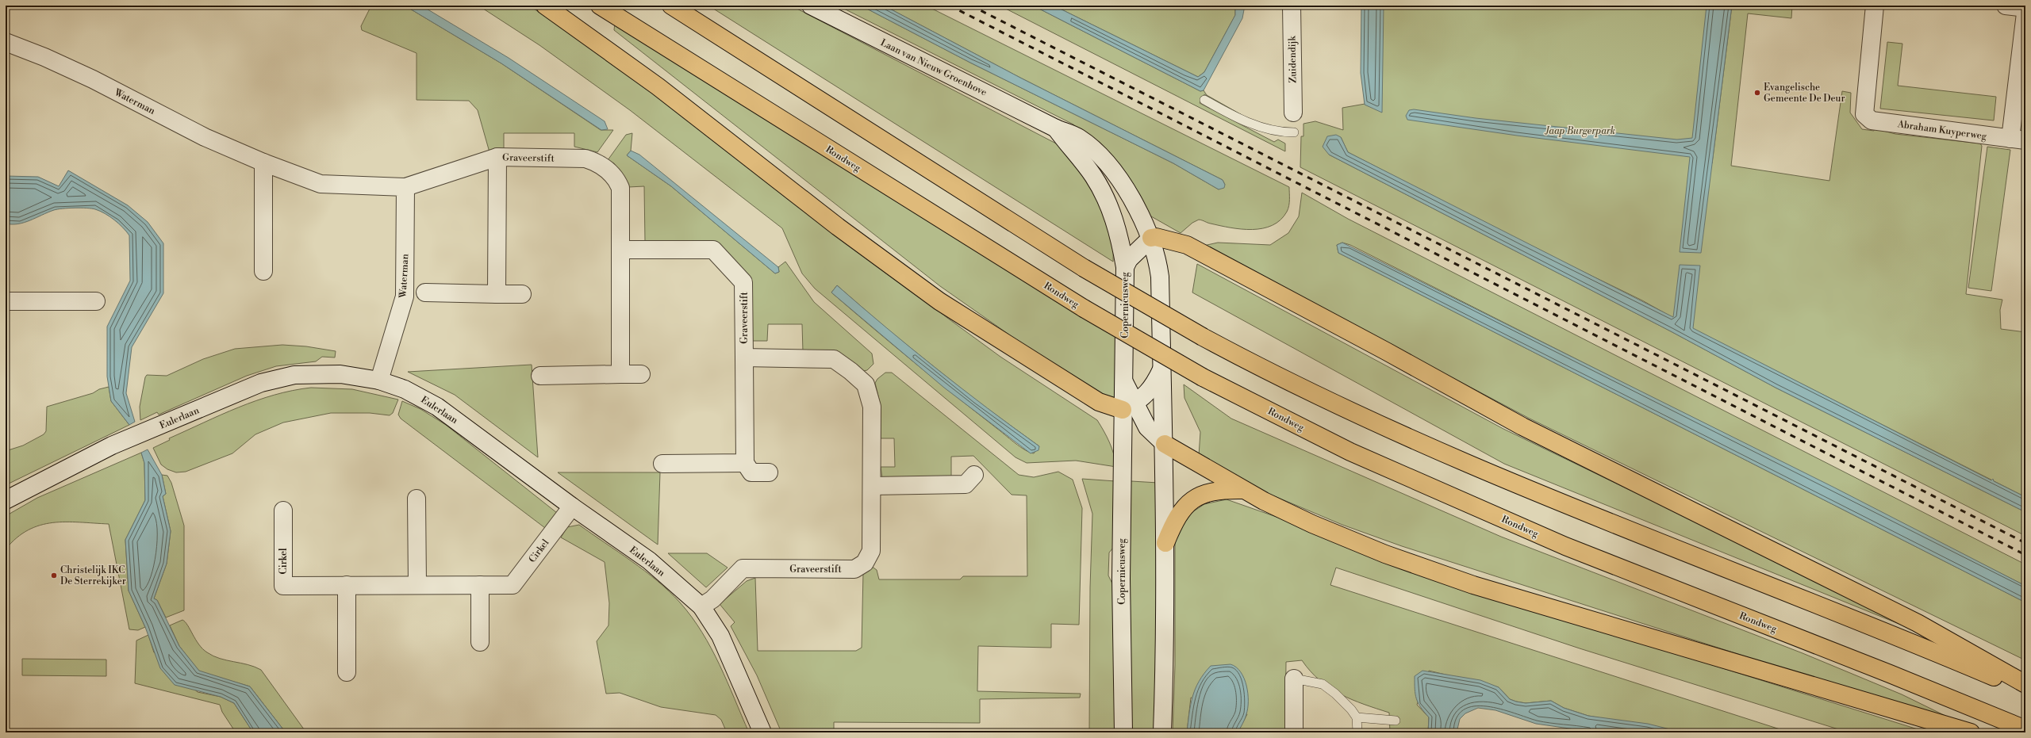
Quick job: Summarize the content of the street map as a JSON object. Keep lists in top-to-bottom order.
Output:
{
  "streets": {
    "highway": ["Rondweg"],
    "street": [
      "Zuidendijk",
      "Laan van Nieuw Groenhove",
      "Waterman",
      "Abraham Kuyperweg",
      "Graveerstift",
      "Copernicusweg",
      "Eulerlaan",
      "Cirkel"
    ]
  },
  "crossings": [
    ["Laan van Nieuw Groenhove", "Copernicusweg"],
    ["Waterman", "Graveerstift"],
    ["Waterman", "Eulerlaan"],
    ["Graveerstift", "Eulerlaan"],
    ["Eulerlaan", "Cirkel"]
  ],
  "parks": ["Jaap Burgerpark"],
  "places": ["Evangelische Gemeente De Deur", "Christelijk IKC De Sterrekijker"]
}
